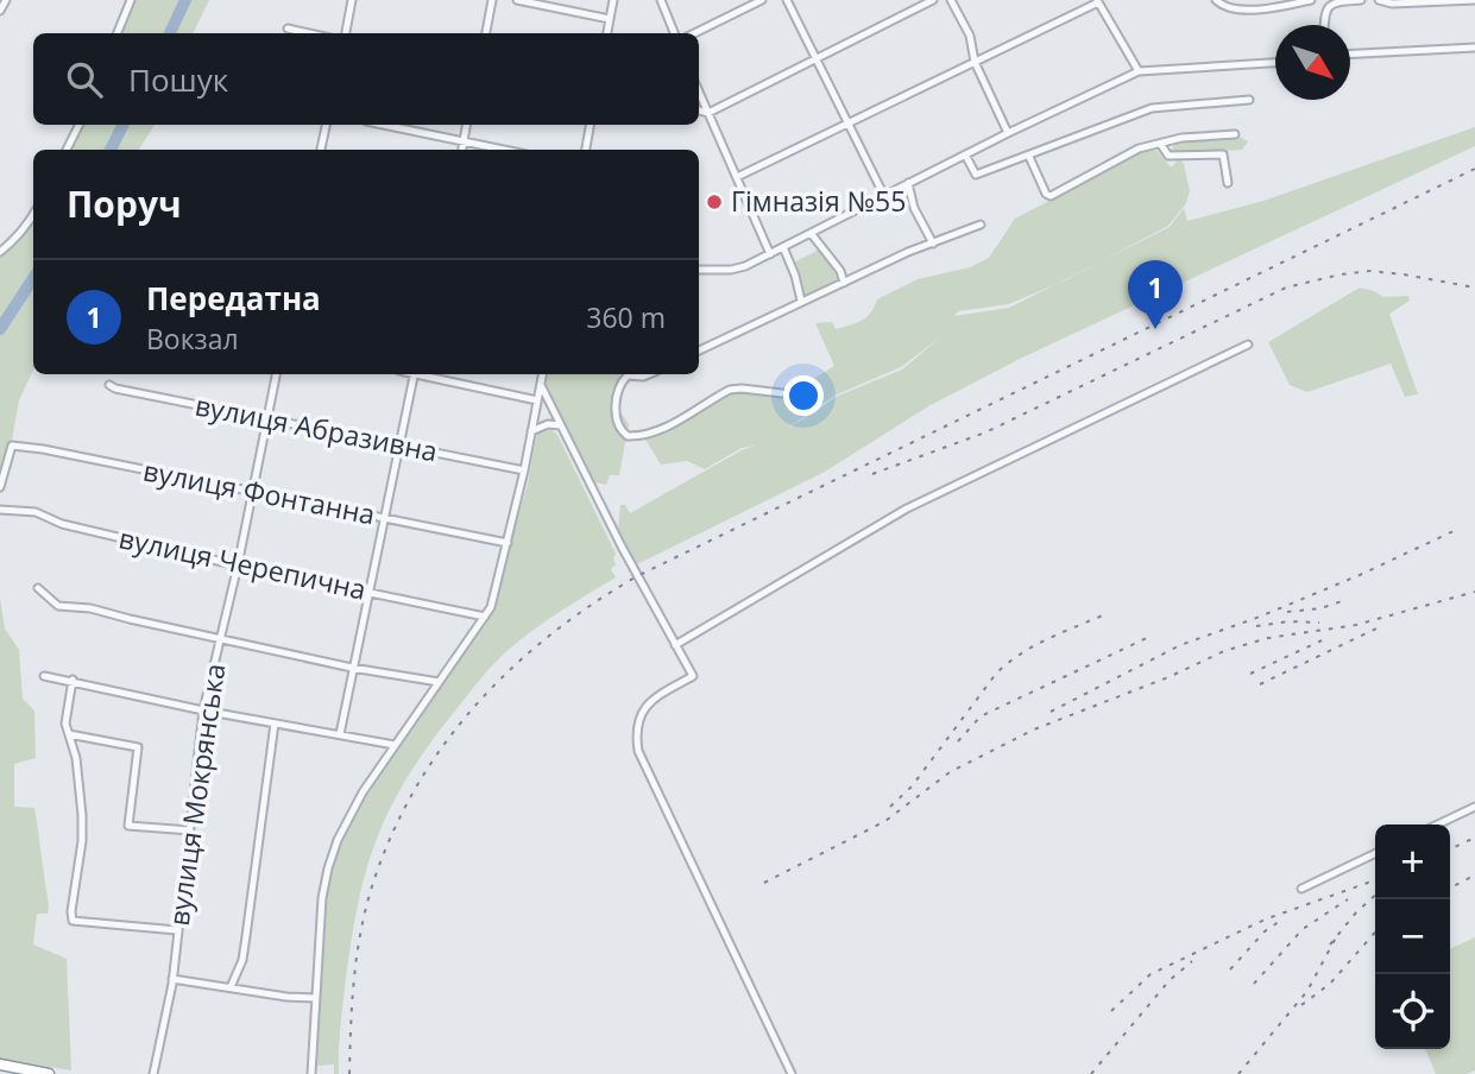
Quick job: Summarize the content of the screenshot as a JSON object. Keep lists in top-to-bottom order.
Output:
{
  "streets": {
    "street": [
      "вулиця Абразивна",
      "вулиця Фонтанна",
      "вулиця Черепична",
      "вулиця Мокрянська"
    ]
  },
  "crossings": [
    ["вулиця Абразивна", "вулиця Мокрянська"],
    ["вулиця Фонтанна", "вулиця Мокрянська"],
    ["вулиця Черепична", "вулиця Мокрянська"]
  ],
  "places": ["Гімназія №55"],
  "north": "bottom right",
  "page": {
    "search": "Пошук",
    "heading": "Поруч",
    "list": [
      {
        "mark": "1",
        "name": "Передатна",
        "note": "Вокзал",
        "value": "360 m"
      }
    ],
    "pins": "1",
    "map_buttons": ["+", "−"]
  }
}
